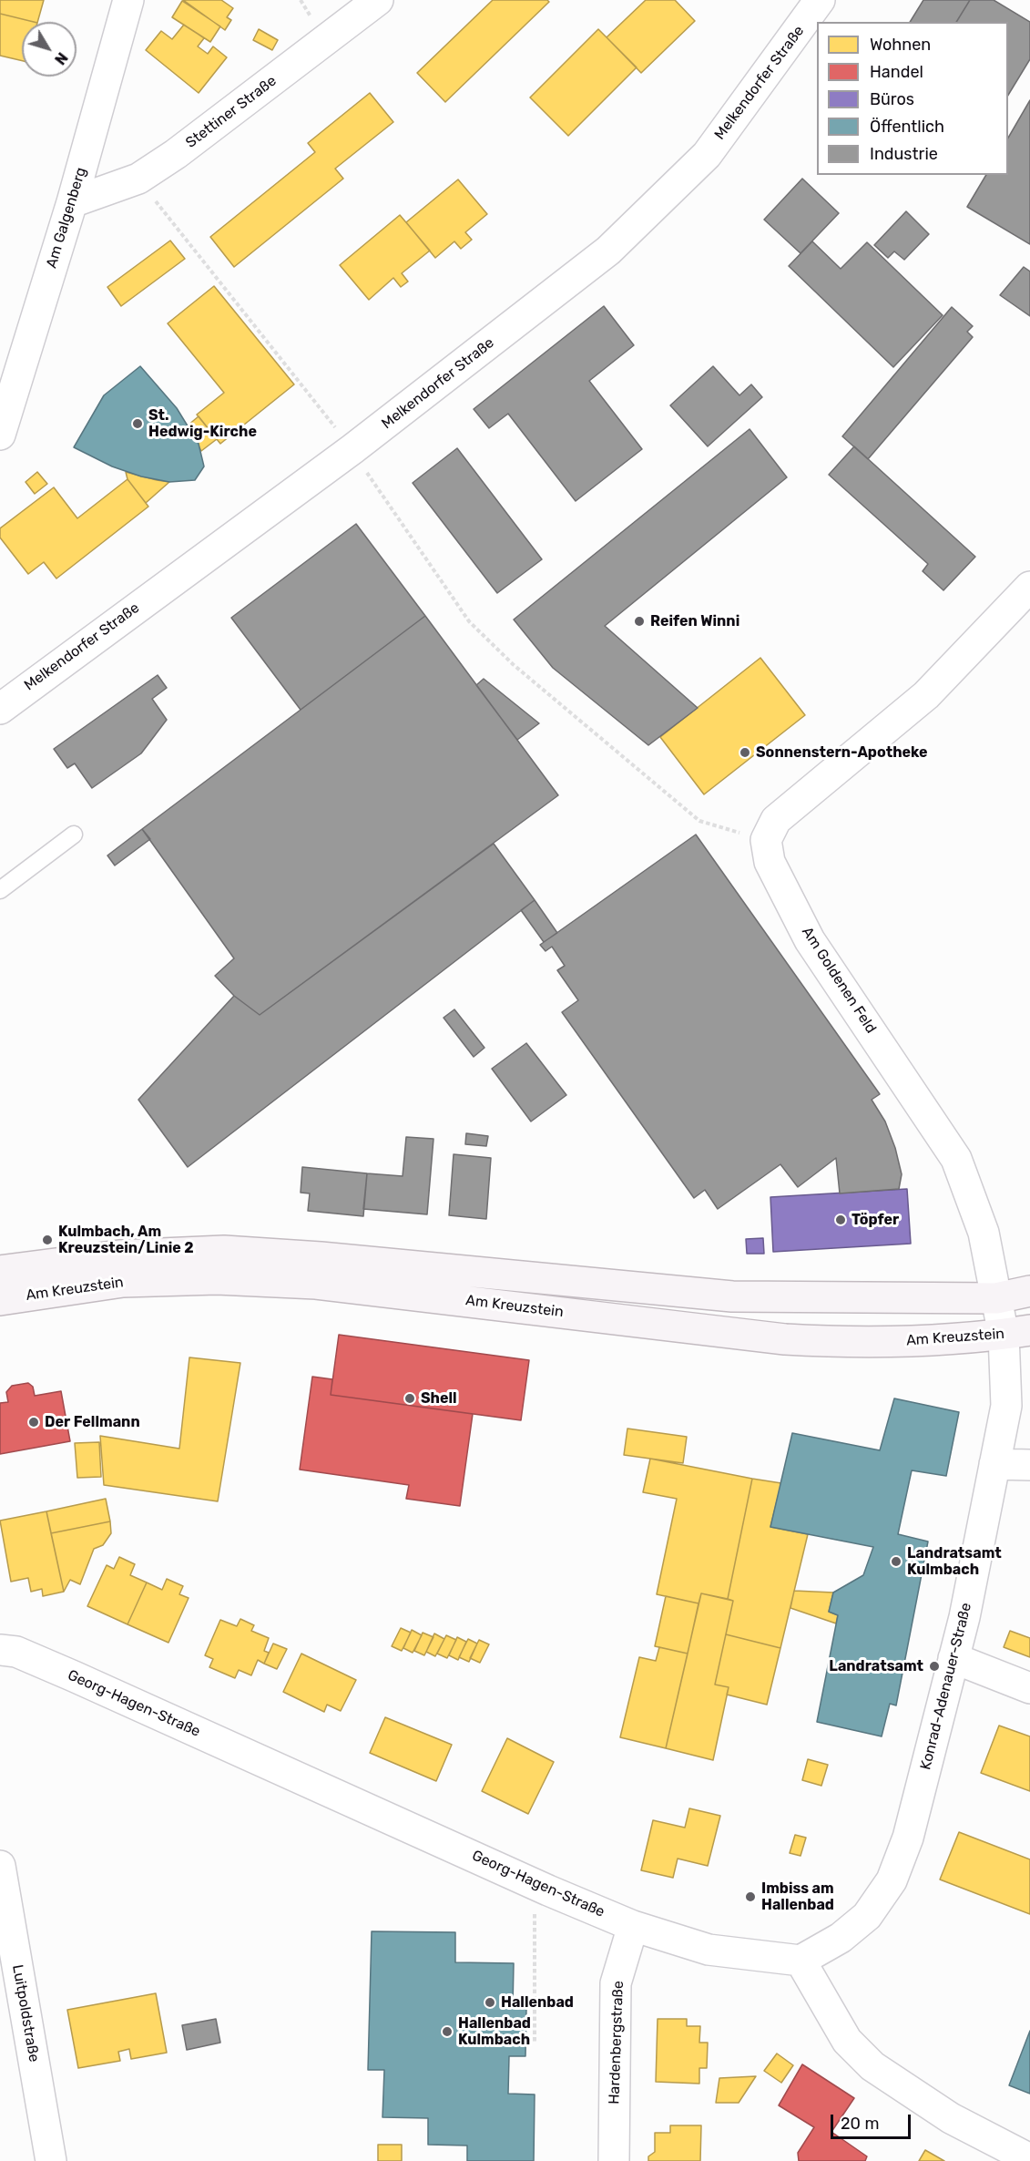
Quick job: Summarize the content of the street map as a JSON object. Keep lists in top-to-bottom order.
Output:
{
  "streets": {
    "main road": ["Am Kreuzstein"],
    "street": [
      "Melkendorfer Straße",
      "Stettiner Straße",
      "Am Galgenberg",
      "Am Goldenen Feld",
      "Konrad-Adenauer-Straße",
      "Georg-Hagen-Straße",
      "Luitpoldstraße",
      "Hardenbergstraße"
    ]
  },
  "crossings": [
    ["Stettiner Straße", "Am Galgenberg"],
    ["Am Goldenen Feld", "Am Kreuzstein"],
    ["Am Goldenen Feld", "Konrad-Adenauer-Straße"],
    ["Am Kreuzstein", "Konrad-Adenauer-Straße"],
    ["Konrad-Adenauer-Straße", "Georg-Hagen-Straße"],
    ["Georg-Hagen-Straße", "Hardenbergstraße"]
  ],
  "places": [
    "St. Hedwig-Kirche",
    "Reifen Winni",
    "Sonnenstern-Apotheke",
    "Töpfer",
    "Kulmbach, Am Kreuzstein/Linie 2",
    "Shell",
    "Der Fellmann",
    "Landratsamt Kulmbach",
    "Landratsamt",
    "Imbiss am Hallenbad",
    "Hallenbad",
    "Hallenbad Kulmbach"
  ],
  "legend": [
    "Wohnen",
    "Handel",
    "Büros",
    "Öffentlich",
    "Industrie"
  ],
  "scale_bar": "20 m",
  "north": "bottom right"
}
